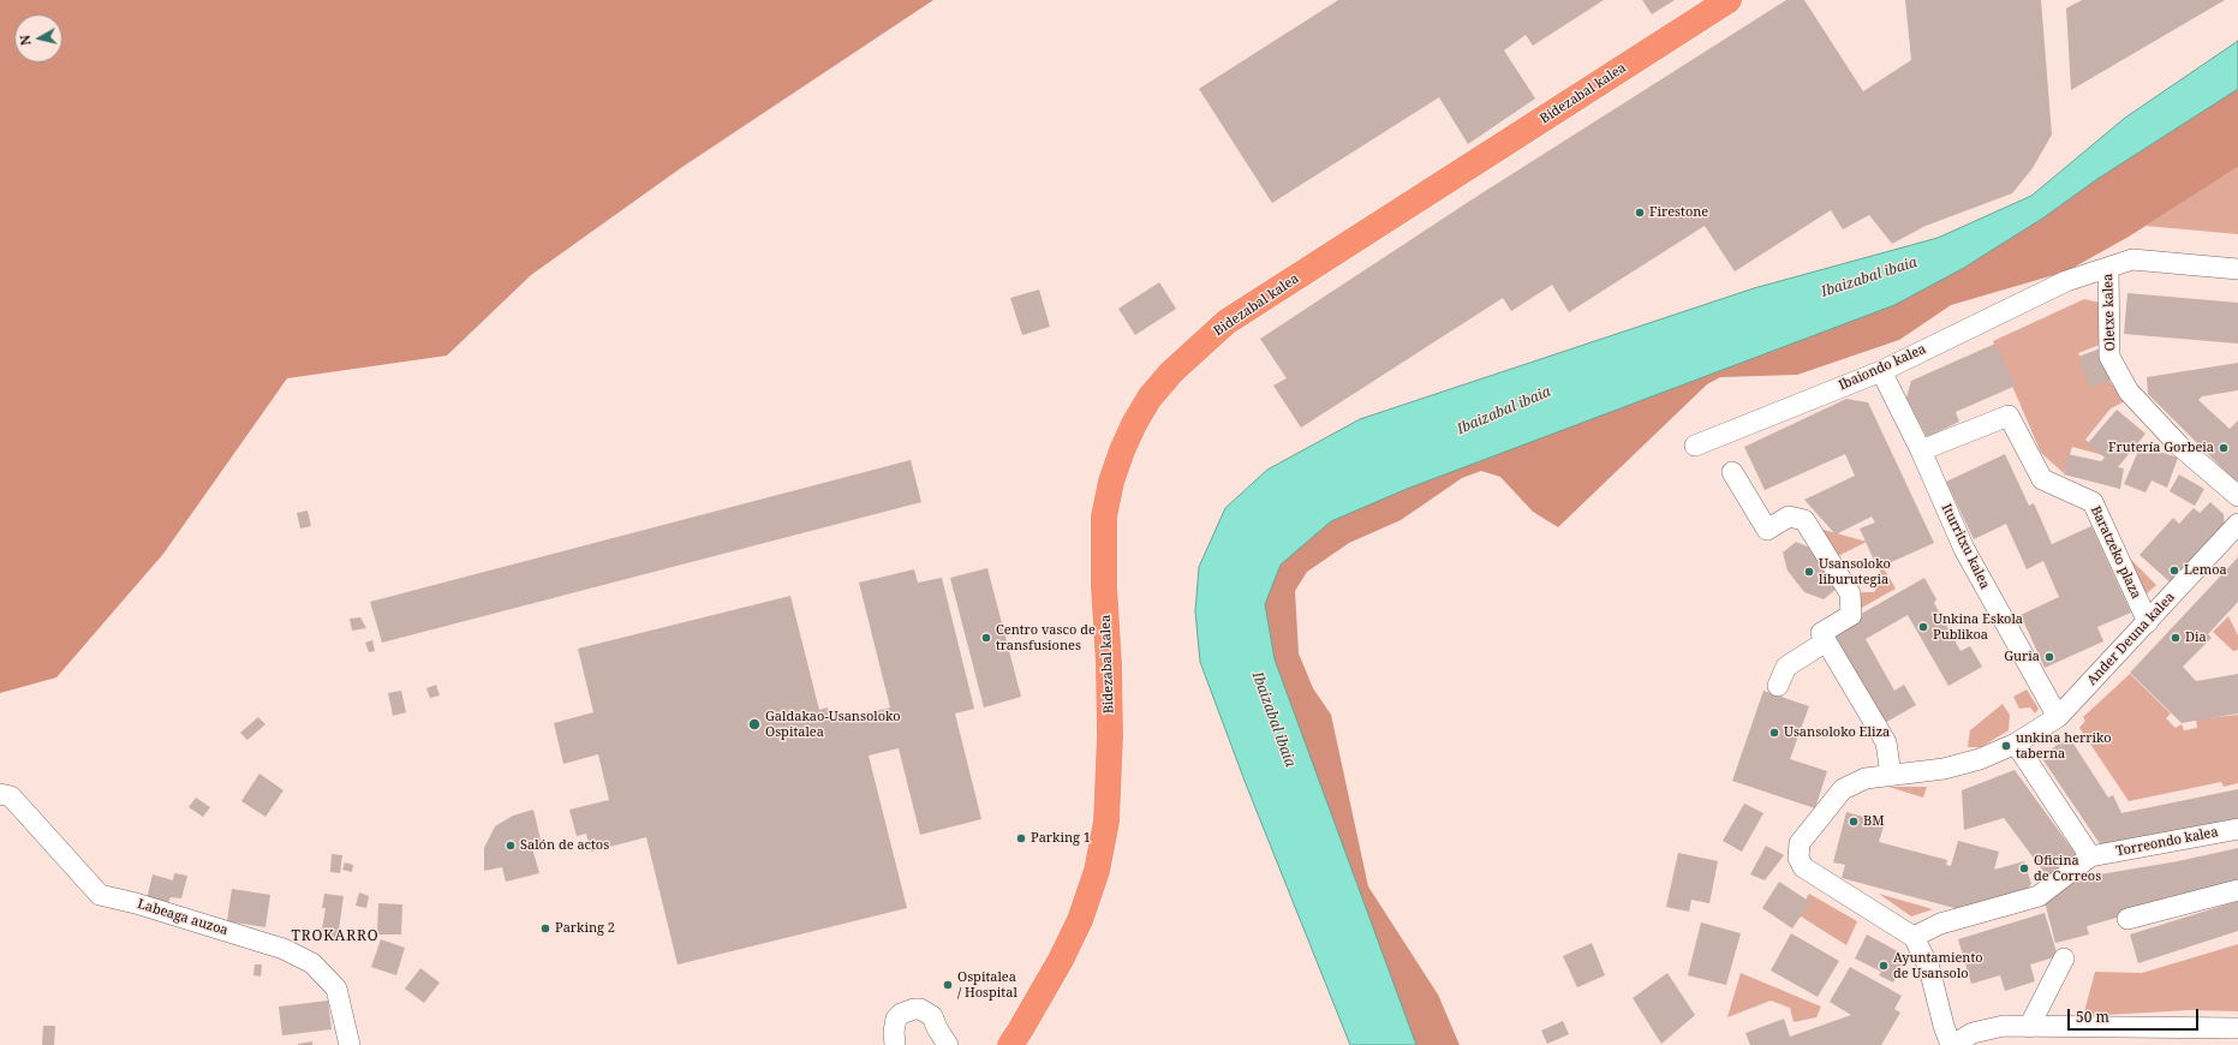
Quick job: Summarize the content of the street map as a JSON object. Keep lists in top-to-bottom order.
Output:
{
  "streets": {
    "highway": ["Bidezabal kalea"],
    "street": [
      "Oletxe kalea",
      "Ibaiondo kalea",
      "Iturritxu kalea",
      "Baratzeko plaza",
      "Ander Deuna kalea",
      "Torreondo kalea",
      "Labeaga auzoa"
    ]
  },
  "crossings": [
    ["Oletxe kalea", "Ibaiondo kalea"],
    ["Ibaiondo kalea", "Iturritxu kalea"],
    ["Iturritxu kalea", "Baratzeko plaza"],
    ["Iturritxu kalea", "Ander Deuna kalea"],
    ["Baratzeko plaza", "Ander Deuna kalea"],
    ["Ander Deuna kalea", "Torreondo kalea"]
  ],
  "districts": ["TROKARRO"],
  "water": ["Ibaizabal ibaia"],
  "places": [
    "Firestone",
    "Frutería Gorbeia",
    "Lemoa",
    "Usansoloko liburutegia",
    "Unkina Eskola Publikoa",
    "Centro vasco de transfusiones",
    "Dia",
    "Guria",
    "Galdakao-Usansoloko Ospitalea",
    "Usansoloko Eliza",
    "unkina herriko taberna",
    "BM",
    "Parking 1",
    "Salón de actos",
    "Oficina de Correos",
    "Parking 2",
    "Ayuntamiento de Usansolo",
    "Ospitalea / Hospital"
  ],
  "scale_bar": "50 m",
  "north": "left"
}
